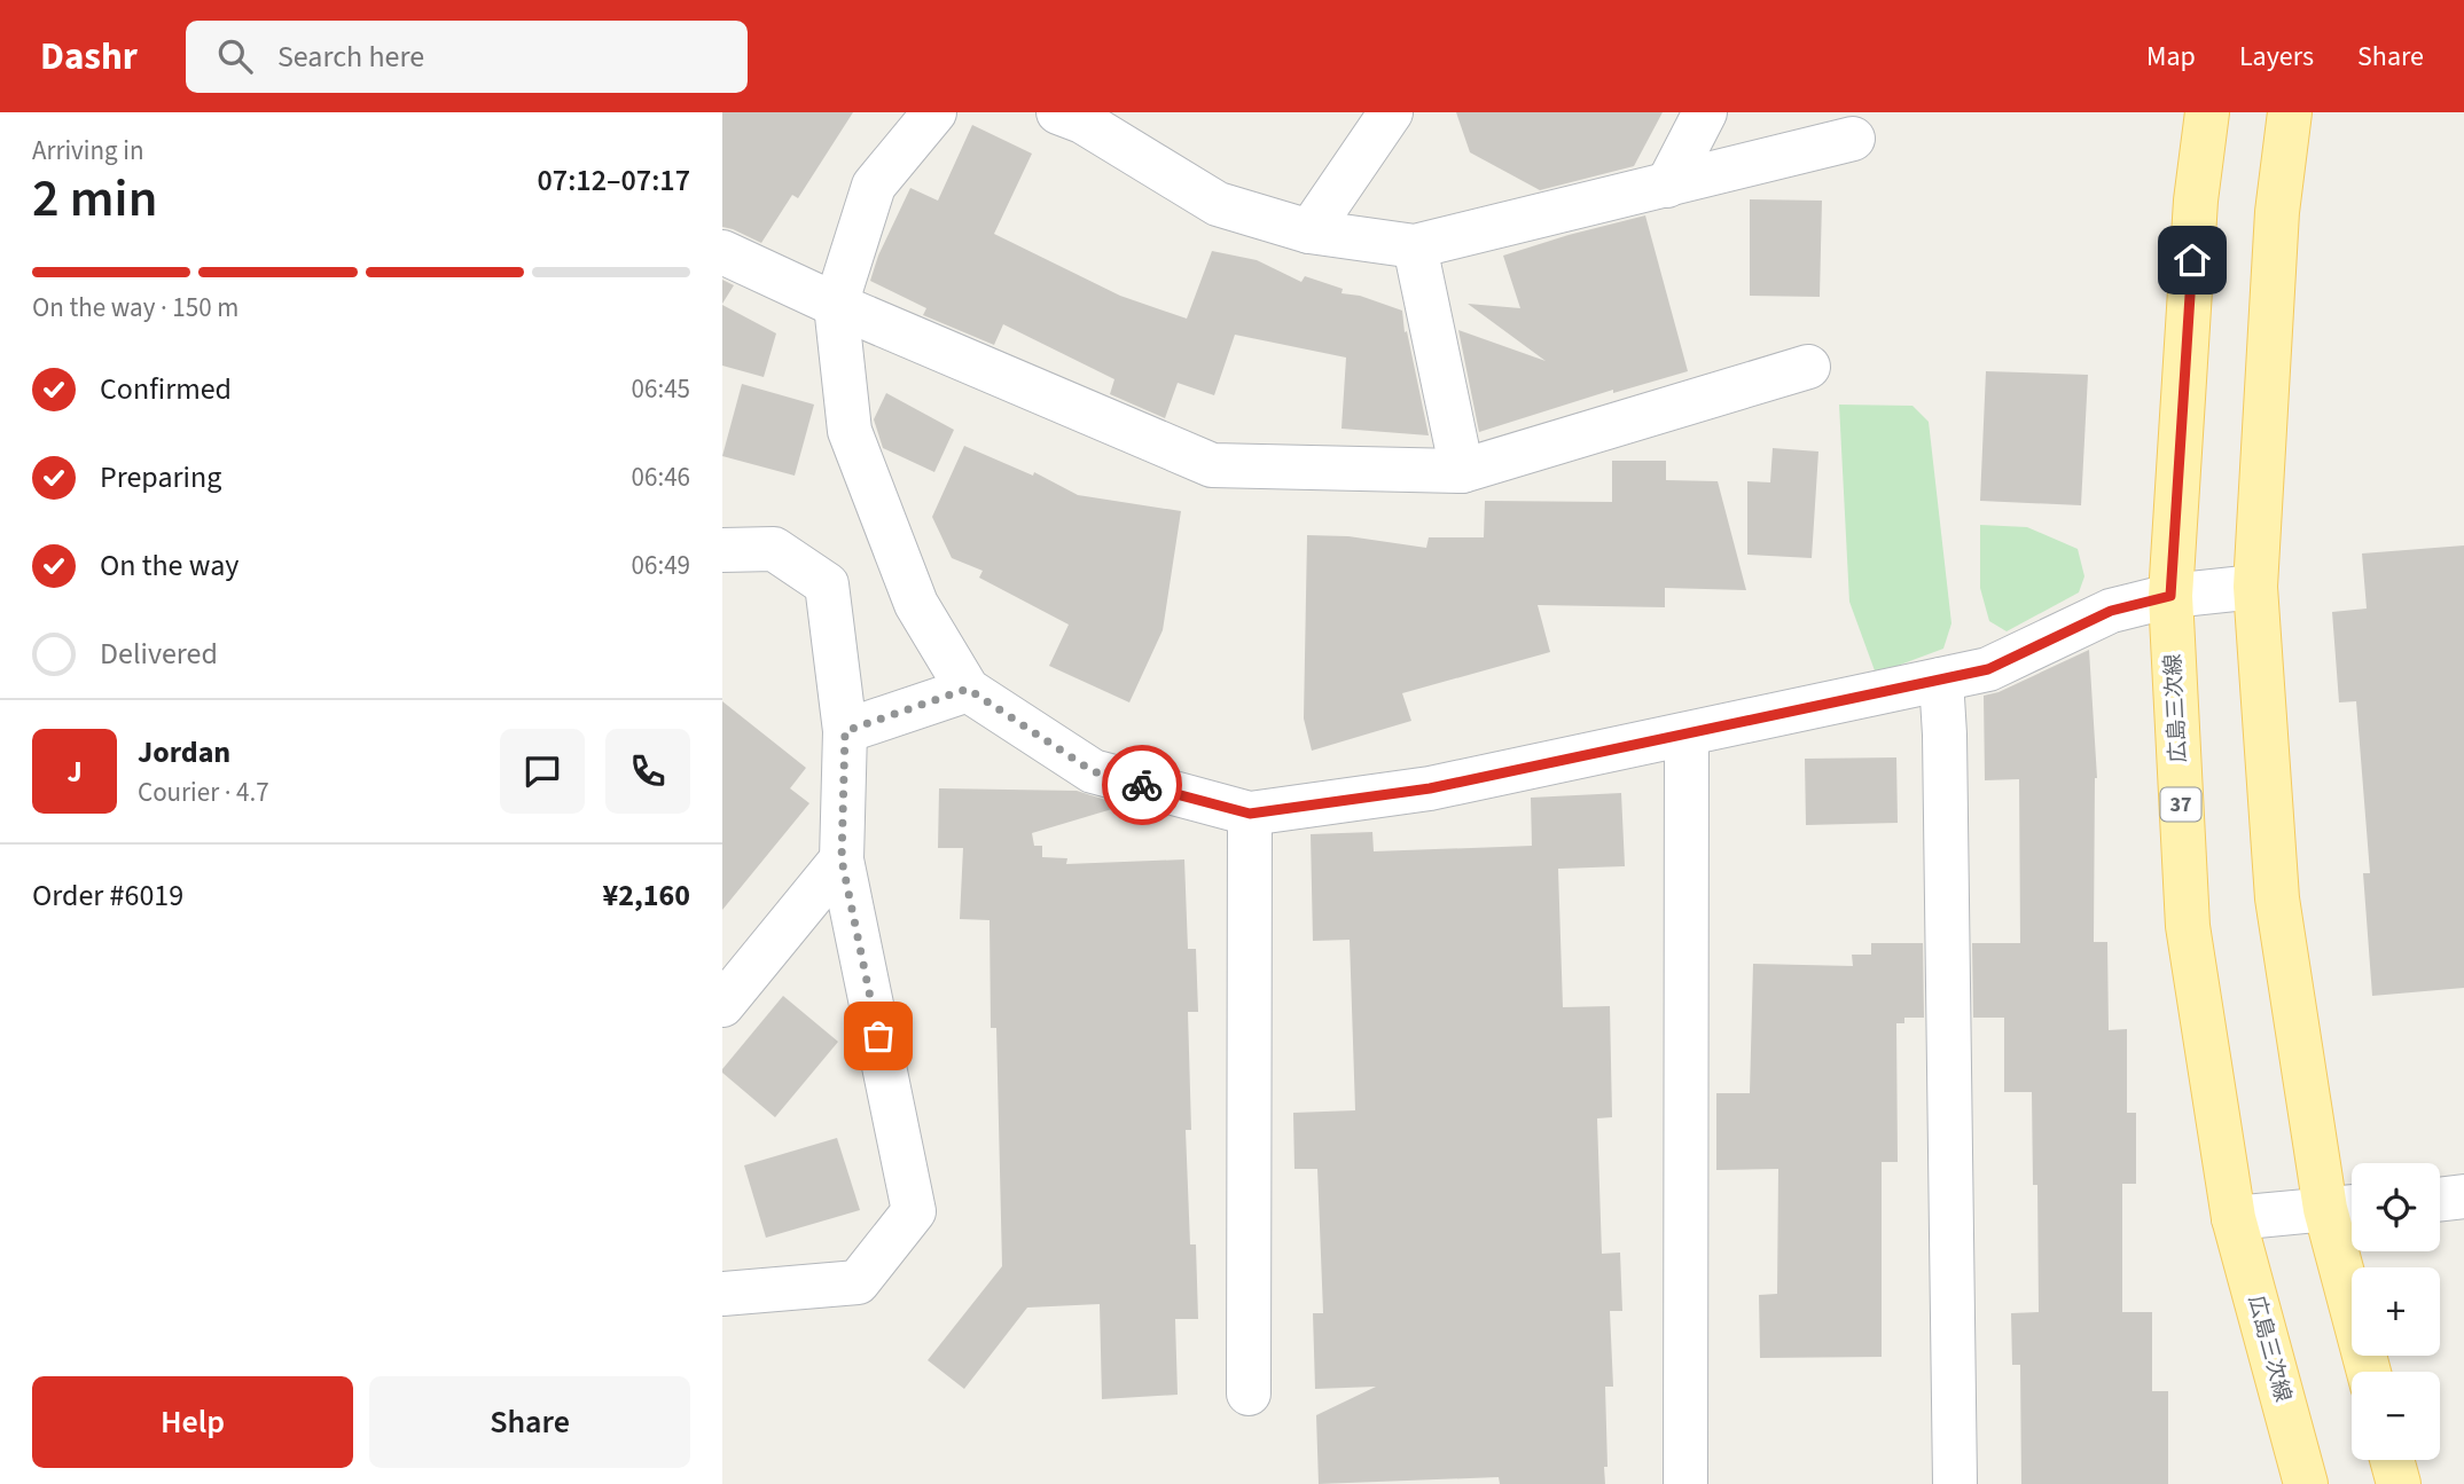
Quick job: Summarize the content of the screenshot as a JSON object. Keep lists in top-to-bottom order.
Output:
{
  "streets": {
    "main road": ["広島三次線", "37"]
  },
  "page": {
    "header": "Dashr",
    "search": "Search here",
    "nav": ["Map", "Layers", "Share"],
    "heading": ["2 min", "Arriving in", "07:12–07:17"],
    "panel": [
      "Jordan",
      "Courier · 4.7",
      "Order #6019",
      "¥2,160"
    ],
    "bar": "On the way · 150 m",
    "list": [
      ["Confirmed", "06:45"],
      ["Preparing", "06:46"],
      ["On the way", "06:49"],
      "Delivered"
    ],
    "round": "J",
    "map_buttons": ["+", "−"],
    "buttons": ["Help", "Share"]
  }
}
